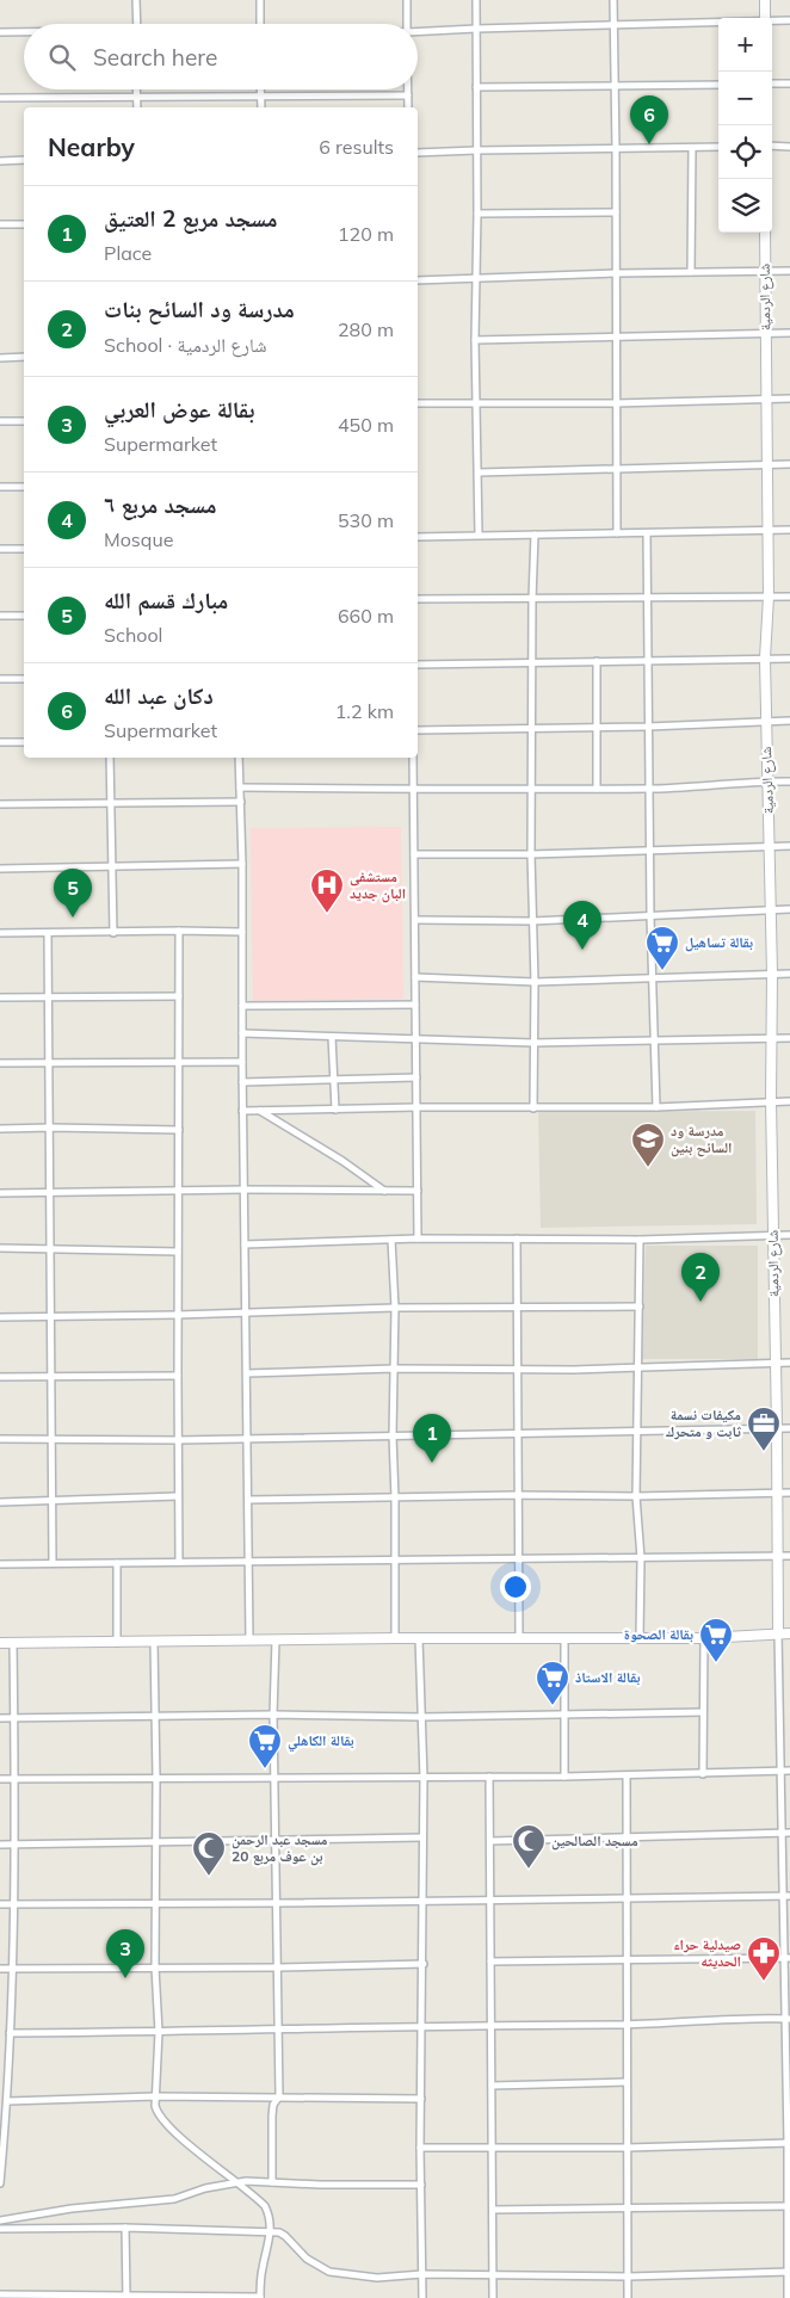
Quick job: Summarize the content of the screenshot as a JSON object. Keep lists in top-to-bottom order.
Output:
{
  "streets": {
    "street": ["شارع الردمية"]
  },
  "places": {
    "hospital": ["مستشفى البان جديد"],
    "supermarket": [
      "بقالة تساهيل",
      "بقالة الصحوة",
      "بقالة الاستاذ",
      "بقالة الكاهلي"
    ],
    "school or university": ["مدرسة ود السائح بنين"],
    "office": ["مكيفات نسمة ثابت و متحرك"],
    "mosque": ["مسجد الصالحين", "مسجد عبد الرحمن بن عوف مربع 20"],
    "pharmacy": ["صيدلية حراء الحديثه"]
  },
  "page": {
    "map_buttons": ["+", "−"],
    "search": "Search here",
    "pins": [
      "6",
      "5",
      "4",
      "2",
      "1",
      "3"
    ],
    "heading": ["Nearby", "6 results"],
    "list": [
      {
        "mark": "1",
        "name": "مسجد مربع 2 العتيق",
        "note": "Place",
        "value": "120 m"
      },
      {
        "mark": "2",
        "name": "مدرسة ود السائح بنات",
        "note": "School · شارع الردمية",
        "value": "280 m"
      },
      {
        "mark": "3",
        "name": "بقالة عوض العربي",
        "note": "Supermarket",
        "value": "450 m"
      },
      {
        "mark": "4",
        "name": "مسجد مربع ٦",
        "note": "Mosque",
        "value": "530 m"
      },
      {
        "mark": "5",
        "name": "مبارك قسم الله",
        "note": "School",
        "value": "660 m"
      },
      {
        "mark": "6",
        "name": "دكان عبد الله",
        "note": "Supermarket",
        "value": "1.2 km"
      }
    ]
  }
}
